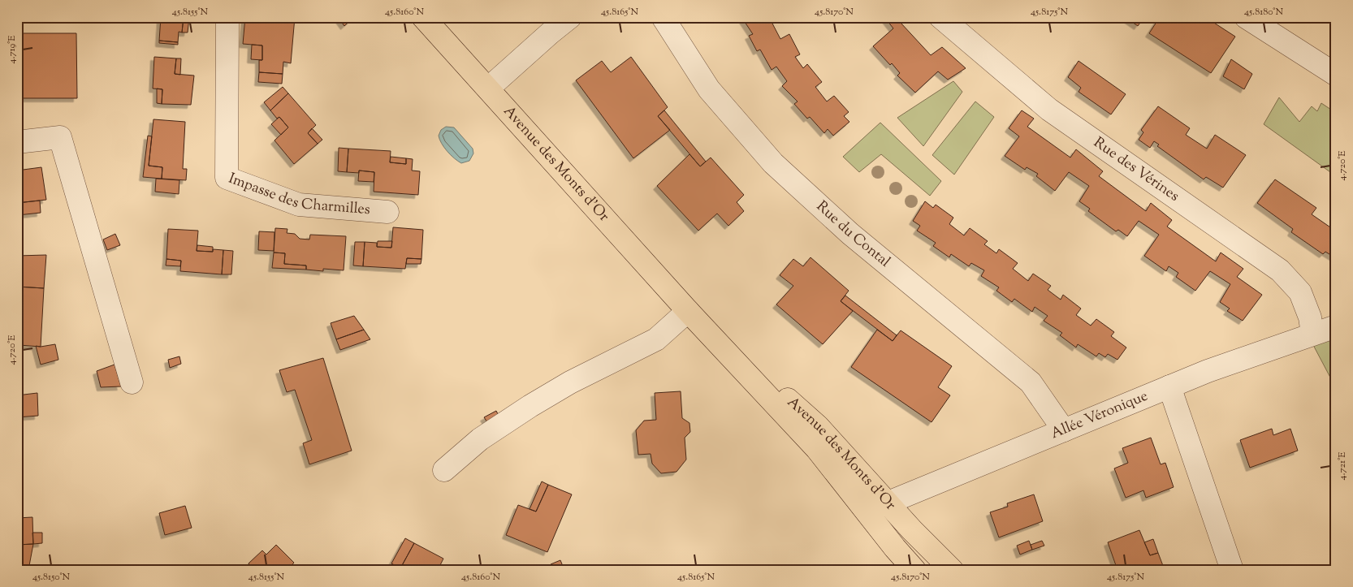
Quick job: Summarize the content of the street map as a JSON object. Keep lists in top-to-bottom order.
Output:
{
  "streets": {
    "main road": ["Avenue des Monts d'Or"],
    "street": [
      "Rue des Vérines",
      "Impasse des Charmilles",
      "Rue du Contal",
      "Allée Véronique"
    ]
  },
  "crossings": [
    ["Avenue des Monts d'Or", "Allée Véronique"],
    ["Rue des Vérines", "Allée Véronique"],
    ["Rue du Contal", "Allée Véronique"]
  ],
  "coordinates": [
    "45.8155°N",
    "45.8160°N",
    "45.8165°N",
    "45.8170°N",
    "45.8175°N",
    "45.8180°N",
    "4.719°E",
    "4.720°E",
    "4.721°E",
    "45.8150°N"
  ]
}
